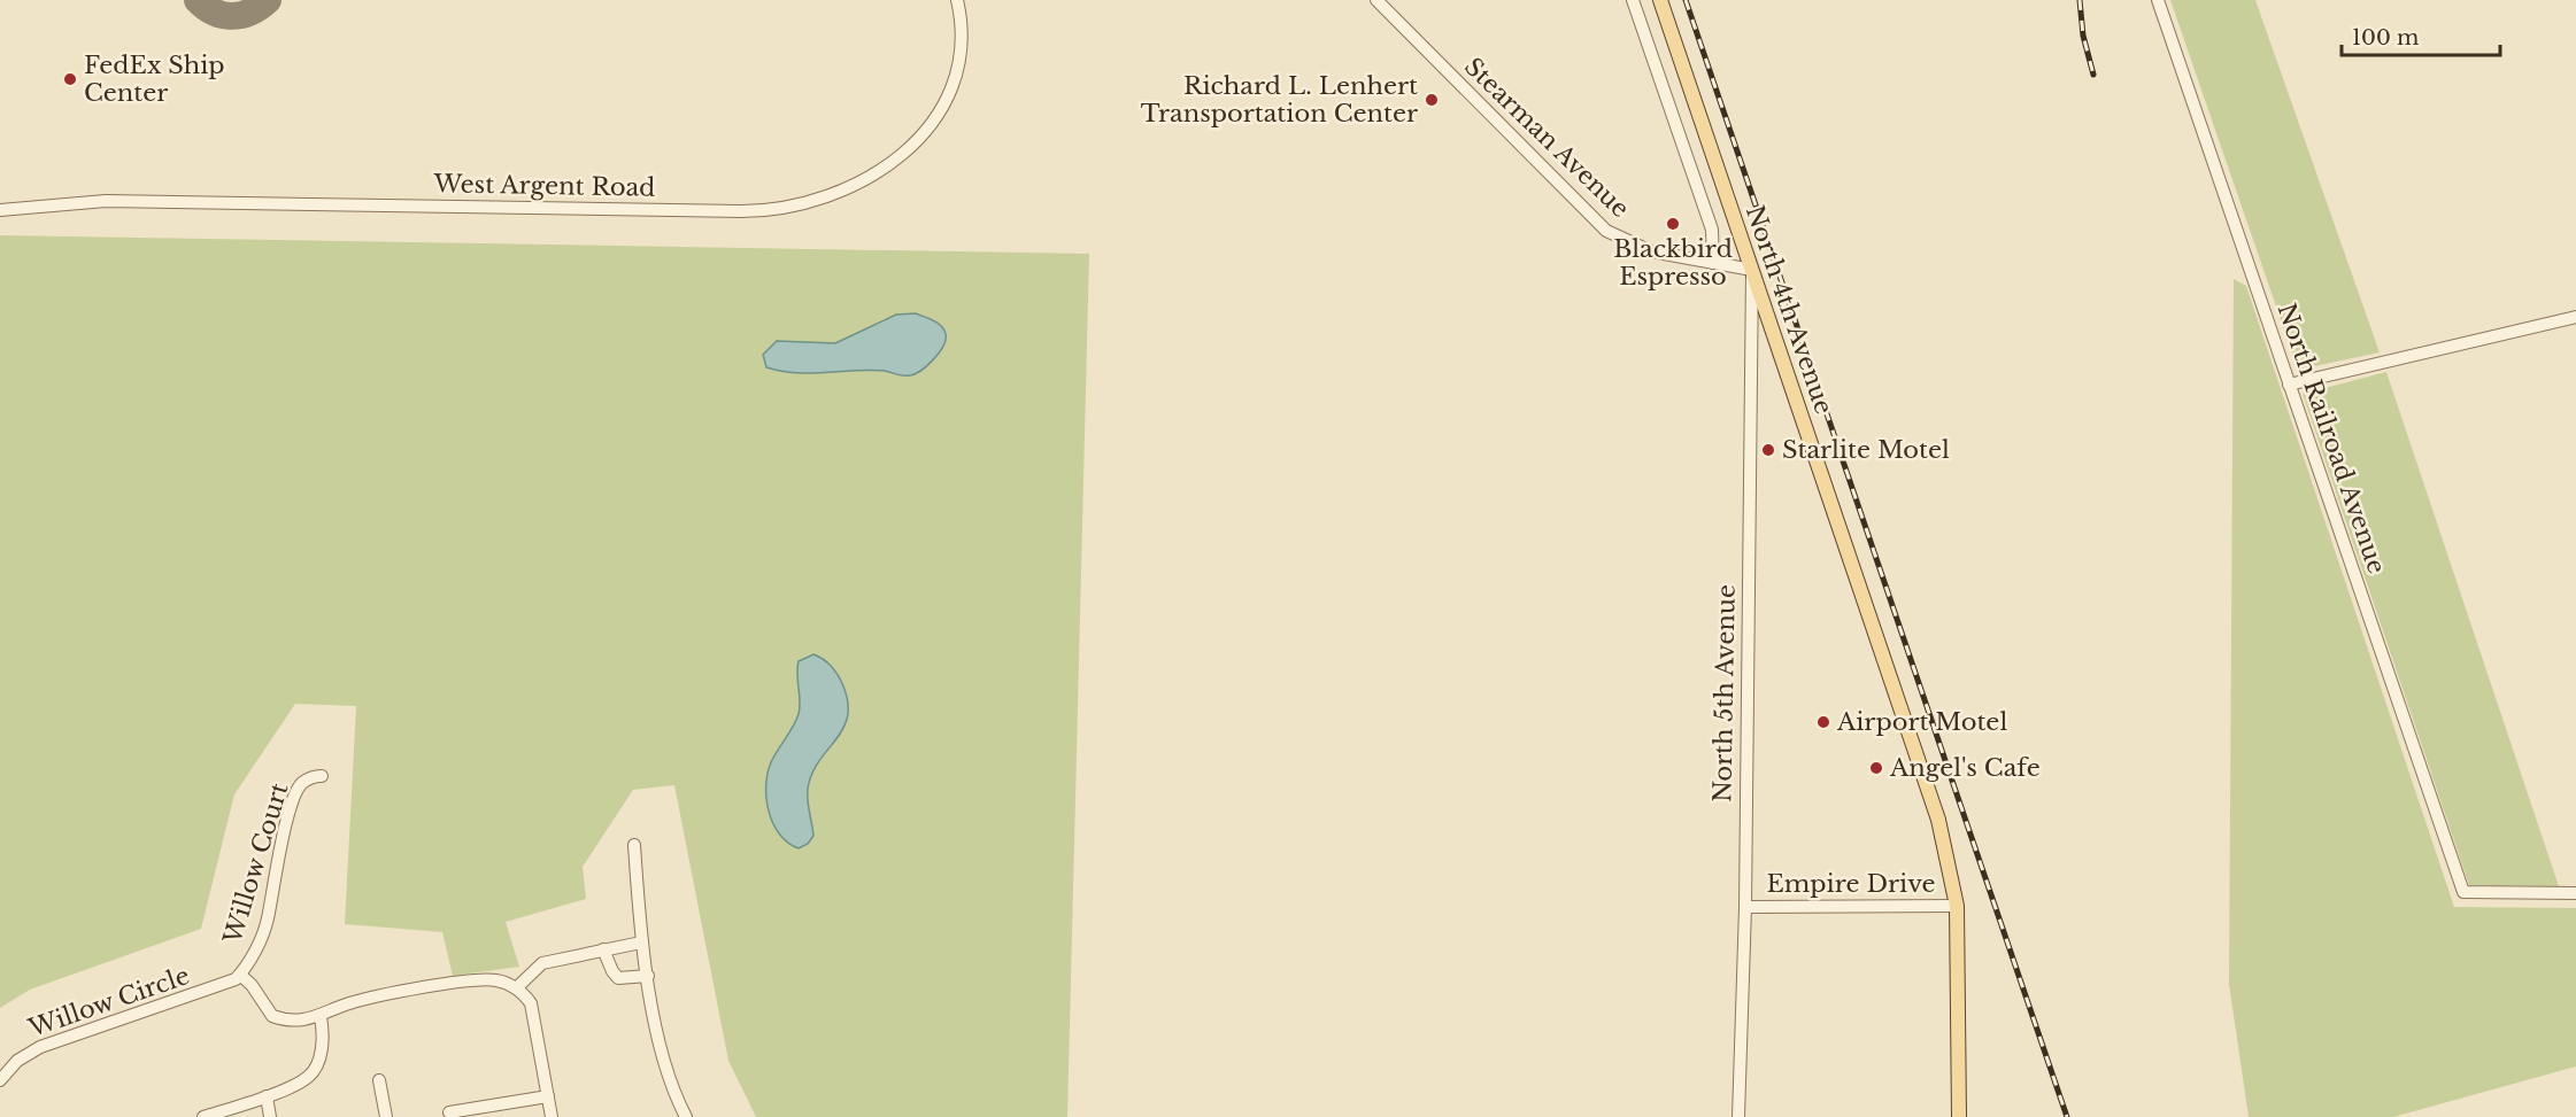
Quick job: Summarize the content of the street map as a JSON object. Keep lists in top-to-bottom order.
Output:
{
  "streets": {
    "main road": ["North 4th Avenue"],
    "street": [
      "Stearman Avenue",
      "West Argent Road",
      "North Railroad Avenue",
      "North 5th Avenue",
      "Willow Court",
      "Empire Drive",
      "Willow Circle"
    ]
  },
  "crossings": [
    ["Stearman Avenue", "North 4th Avenue"],
    ["Stearman Avenue", "North 5th Avenue"],
    ["North 4th Avenue", "North 5th Avenue"],
    ["North 4th Avenue", "Empire Drive"],
    ["North 5th Avenue", "Empire Drive"],
    ["Willow Court", "Willow Circle"]
  ],
  "places": [
    "FedEx Ship Center",
    "Richard L. Lenhert Transportation Center",
    "Blackbird Espresso",
    "Starlite Motel",
    "Airport Motel",
    "Angel's Cafe"
  ],
  "scale_bar": "100 m"
}
